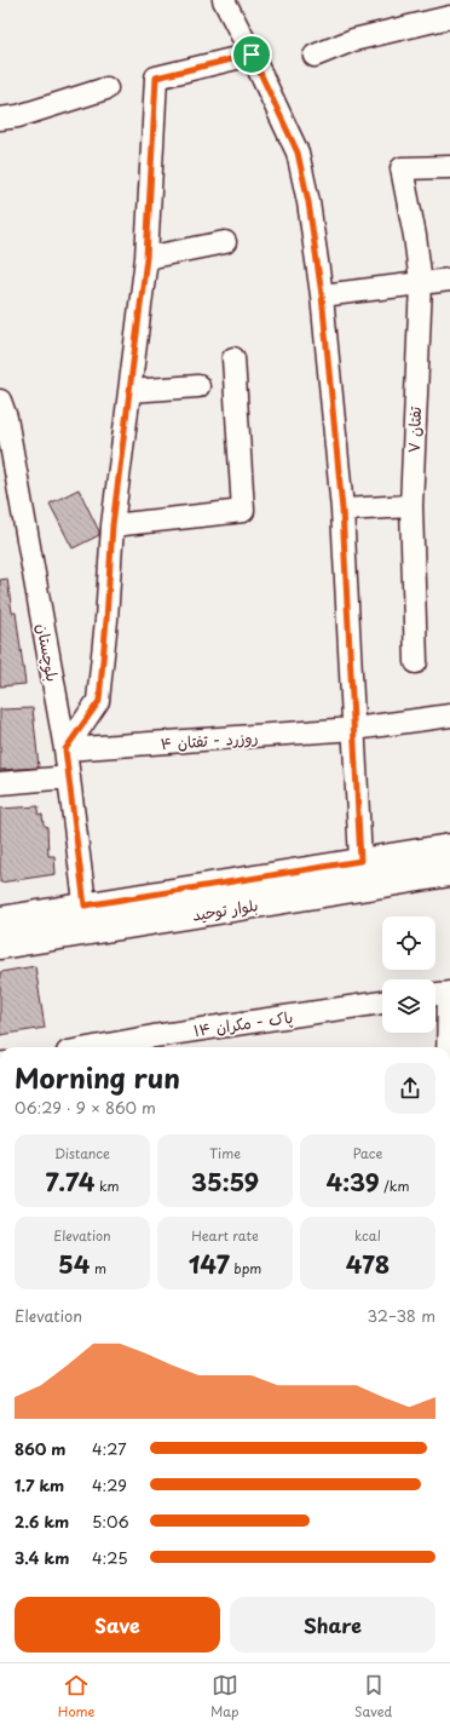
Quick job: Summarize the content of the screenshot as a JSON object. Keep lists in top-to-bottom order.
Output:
{
  "streets": {
    "main road": ["بلوار توحید"],
    "street": [
      "تفتان ۷",
      "بلوچستان",
      "روزرد - تفتان ۴",
      "پاک - مکران ۱۴"
    ]
  },
  "crossings": [
    ["بلوچستان", "روزرد - تفتان ۴"],
    ["بلوچستان", "بلوار توحید"]
  ],
  "page": {
    "heading": ["Morning run", "06:29 · 9 × 860 m"],
    "stats": [
      ["Distance", "7.74 km"],
      ["Time", "35:59"],
      ["Pace", "4:39 /km"],
      ["Elevation", "54 m"],
      ["Heart rate", "147 bpm"],
      ["kcal", "478"]
    ],
    "chart": ["Elevation", "32–38 m"],
    "list": [
      {
        "name": "860 m",
        "note": "4:27"
      },
      {
        "name": "1.7 km",
        "note": "4:29"
      },
      {
        "name": "2.6 km",
        "note": "5:06"
      },
      {
        "name": "3.4 km",
        "note": "4:25"
      }
    ],
    "buttons": ["Save", "Share"],
    "tabs": ["Home", "Map", "Saved"]
  }
}
